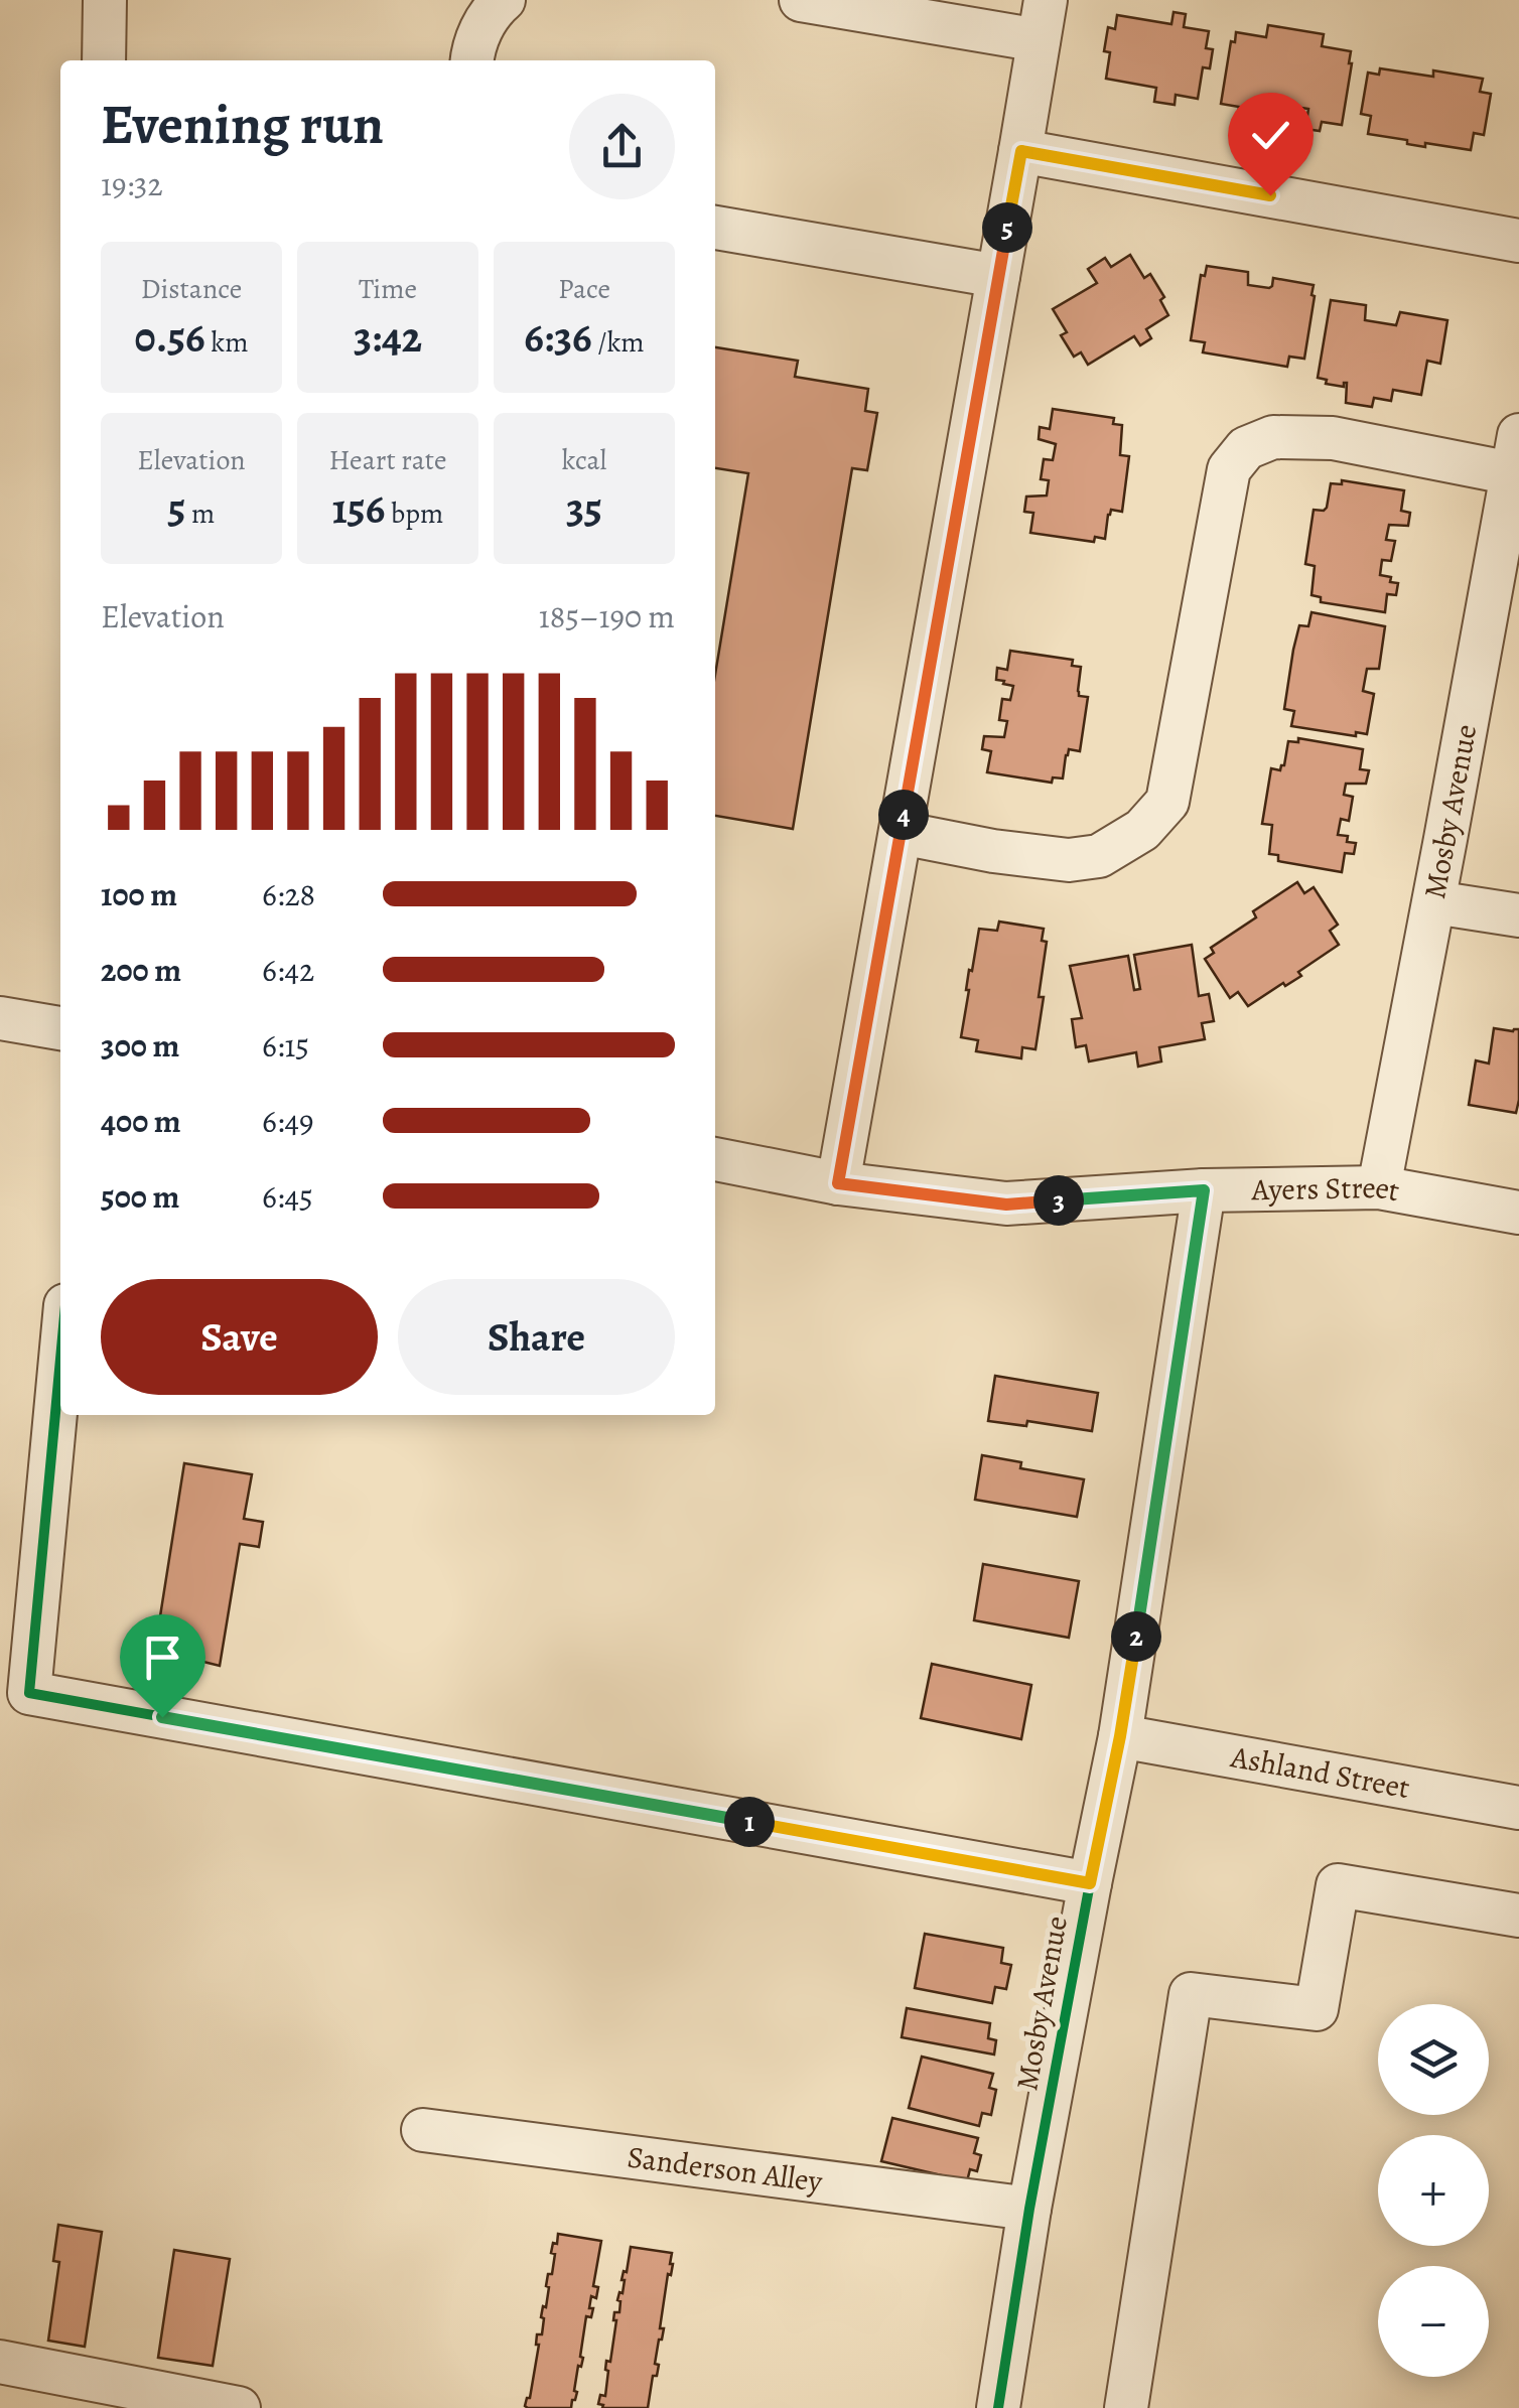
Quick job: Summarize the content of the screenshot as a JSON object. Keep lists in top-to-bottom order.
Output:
{
  "streets": {
    "street": [
      "Mosby Avenue",
      "Ayers Street",
      "Ashland Street",
      "Sanderson Alley"
    ]
  },
  "crossings": [
    ["Mosby Avenue", "Ayers Street"],
    ["Mosby Avenue", "Ashland Street"],
    ["Mosby Avenue", "Sanderson Alley"]
  ],
  "page": {
    "heading": ["Evening run", "19:32"],
    "pins": [
      "5",
      "4",
      "3",
      "2",
      "1"
    ],
    "stats": [
      ["Distance", "0.56 km"],
      ["Time", "3:42"],
      ["Pace", "6:36 /km"],
      ["Elevation", "5 m"],
      ["Heart rate", "156 bpm"],
      ["kcal", "35"]
    ],
    "chart": ["Elevation", "185–190 m"],
    "list": [
      {
        "name": "100 m",
        "note": "6:28"
      },
      {
        "name": "200 m",
        "note": "6:42"
      },
      {
        "name": "300 m",
        "note": "6:15"
      },
      {
        "name": "400 m",
        "note": "6:49"
      },
      {
        "name": "500 m",
        "note": "6:45"
      }
    ],
    "buttons": ["Save", "Share"],
    "map_buttons": ["+", "−"]
  }
}
